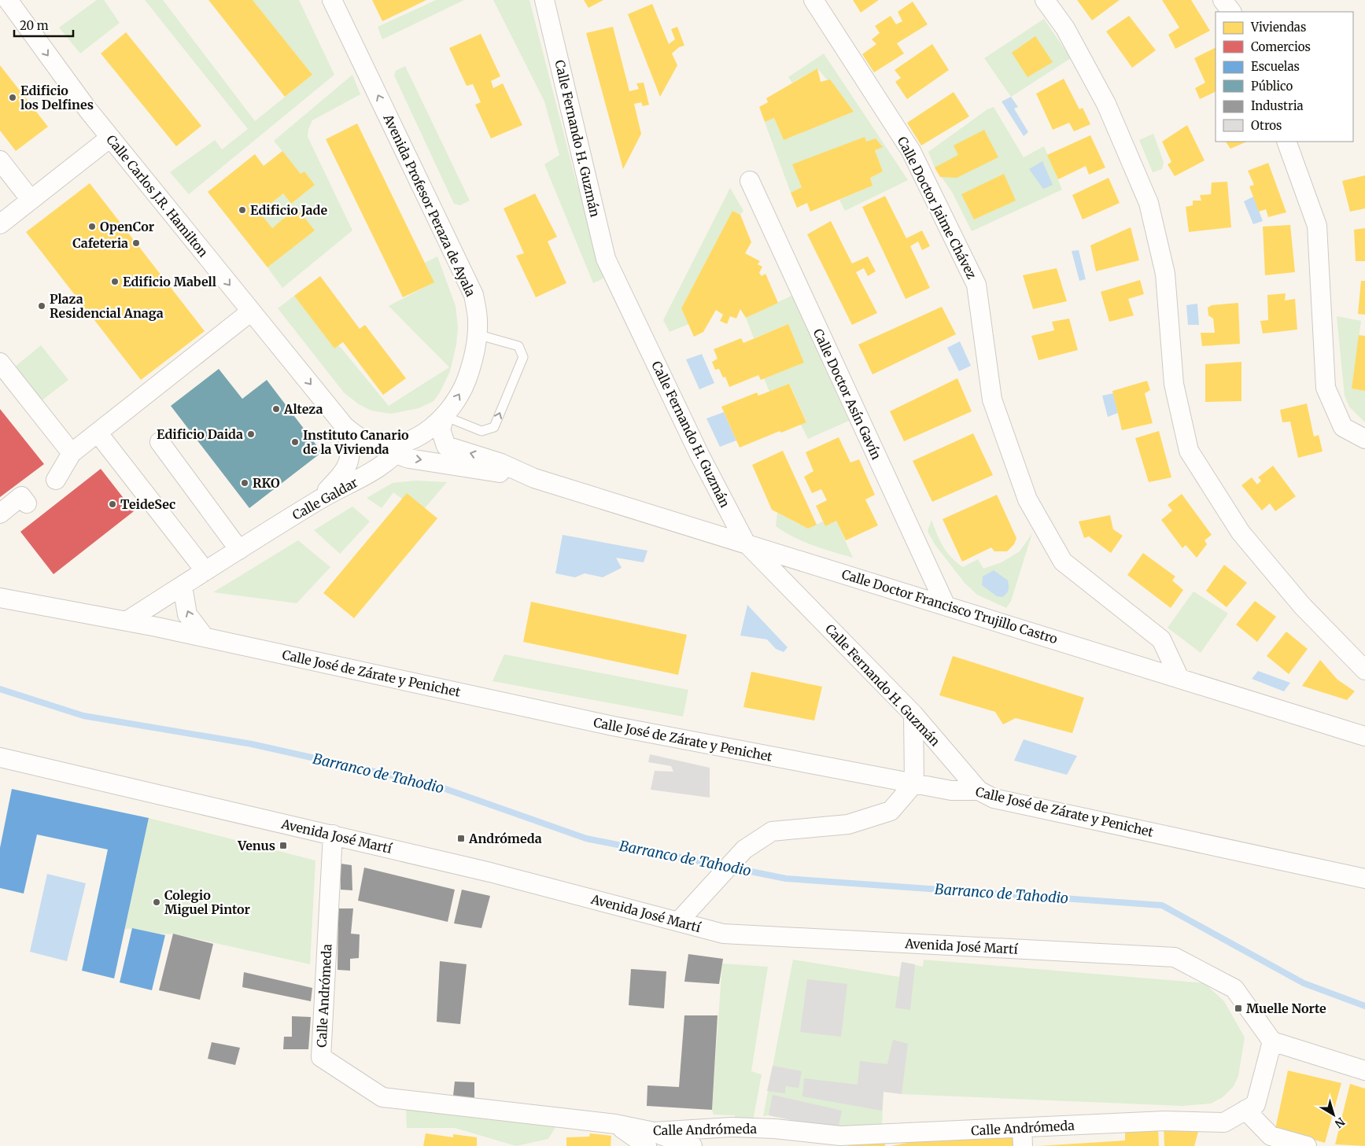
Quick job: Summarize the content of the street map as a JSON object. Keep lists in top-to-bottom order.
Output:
{
  "streets": {
    "street": [
      "Calle Fernando H. Guzmán",
      "Calle Carlos J.R. Hamilton",
      "Avenida Profesor Peraza de Ayala",
      "Calle Doctor Jaime Chávez",
      "Calle Doctor Asín Gavín",
      "Calle Galdar",
      "Calle Doctor Francisco Trujillo Castro",
      "Calle José de Zárate y Penichet",
      "Avenida José Martí",
      "Calle Andrómeda"
    ]
  },
  "crossings": [
    ["Calle Fernando H. Guzmán", "Calle Doctor Francisco Trujillo Castro"],
    ["Calle Fernando H. Guzmán", "Calle José de Zárate y Penichet"],
    ["Calle Carlos J.R. Hamilton", "Avenida Profesor Peraza de Ayala"],
    ["Calle Carlos J.R. Hamilton", "Calle Galdar"],
    ["Calle Carlos J.R. Hamilton", "Calle Doctor Francisco Trujillo Castro"],
    ["Avenida Profesor Peraza de Ayala", "Calle Galdar"],
    ["Avenida Profesor Peraza de Ayala", "Calle Doctor Francisco Trujillo Castro"],
    ["Calle Doctor Jaime Chávez", "Calle Doctor Francisco Trujillo Castro"],
    ["Calle Doctor Asín Gavín", "Calle Doctor Francisco Trujillo Castro"],
    ["Calle Galdar", "Calle Doctor Francisco Trujillo Castro"],
    ["Calle Galdar", "Calle José de Zárate y Penichet"],
    ["Avenida José Martí", "Calle Andrómeda"]
  ],
  "one_way": ["Calle Carlos J.R. Hamilton", "Avenida Profesor Peraza de Ayala"],
  "water": ["Barranco de Tahodio"],
  "places": {
    "other": [
      "Edificio los Delfines",
      "Edificio Jade",
      "OpenCor",
      "Cafeteria",
      "Edificio Mabell",
      "Plaza Residencial Anaga",
      "Alteza",
      "Edificio Daida",
      "Instituto Canario de la Vivienda",
      "RKO",
      "TeideSec",
      "Colegio Miguel Pintor"
    ],
    "transit": ["Andrómeda", "Venus", "Muelle Norte"]
  },
  "legend": [
    "Viviendas",
    "Comercios",
    "Escuelas",
    "Público",
    "Industria",
    "Otros"
  ],
  "scale_bar": "20 m",
  "north": "bottom right"
}
